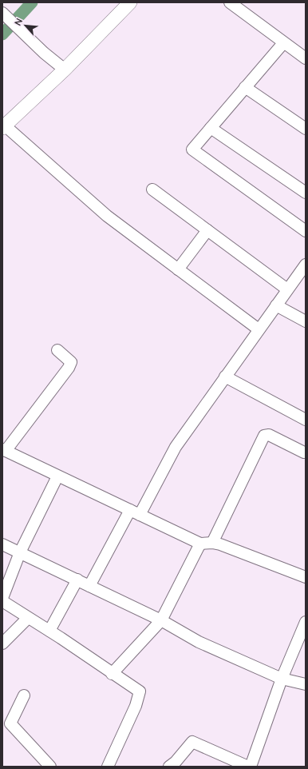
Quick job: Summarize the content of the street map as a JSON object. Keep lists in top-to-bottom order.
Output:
{
  "north": "top left"
}
